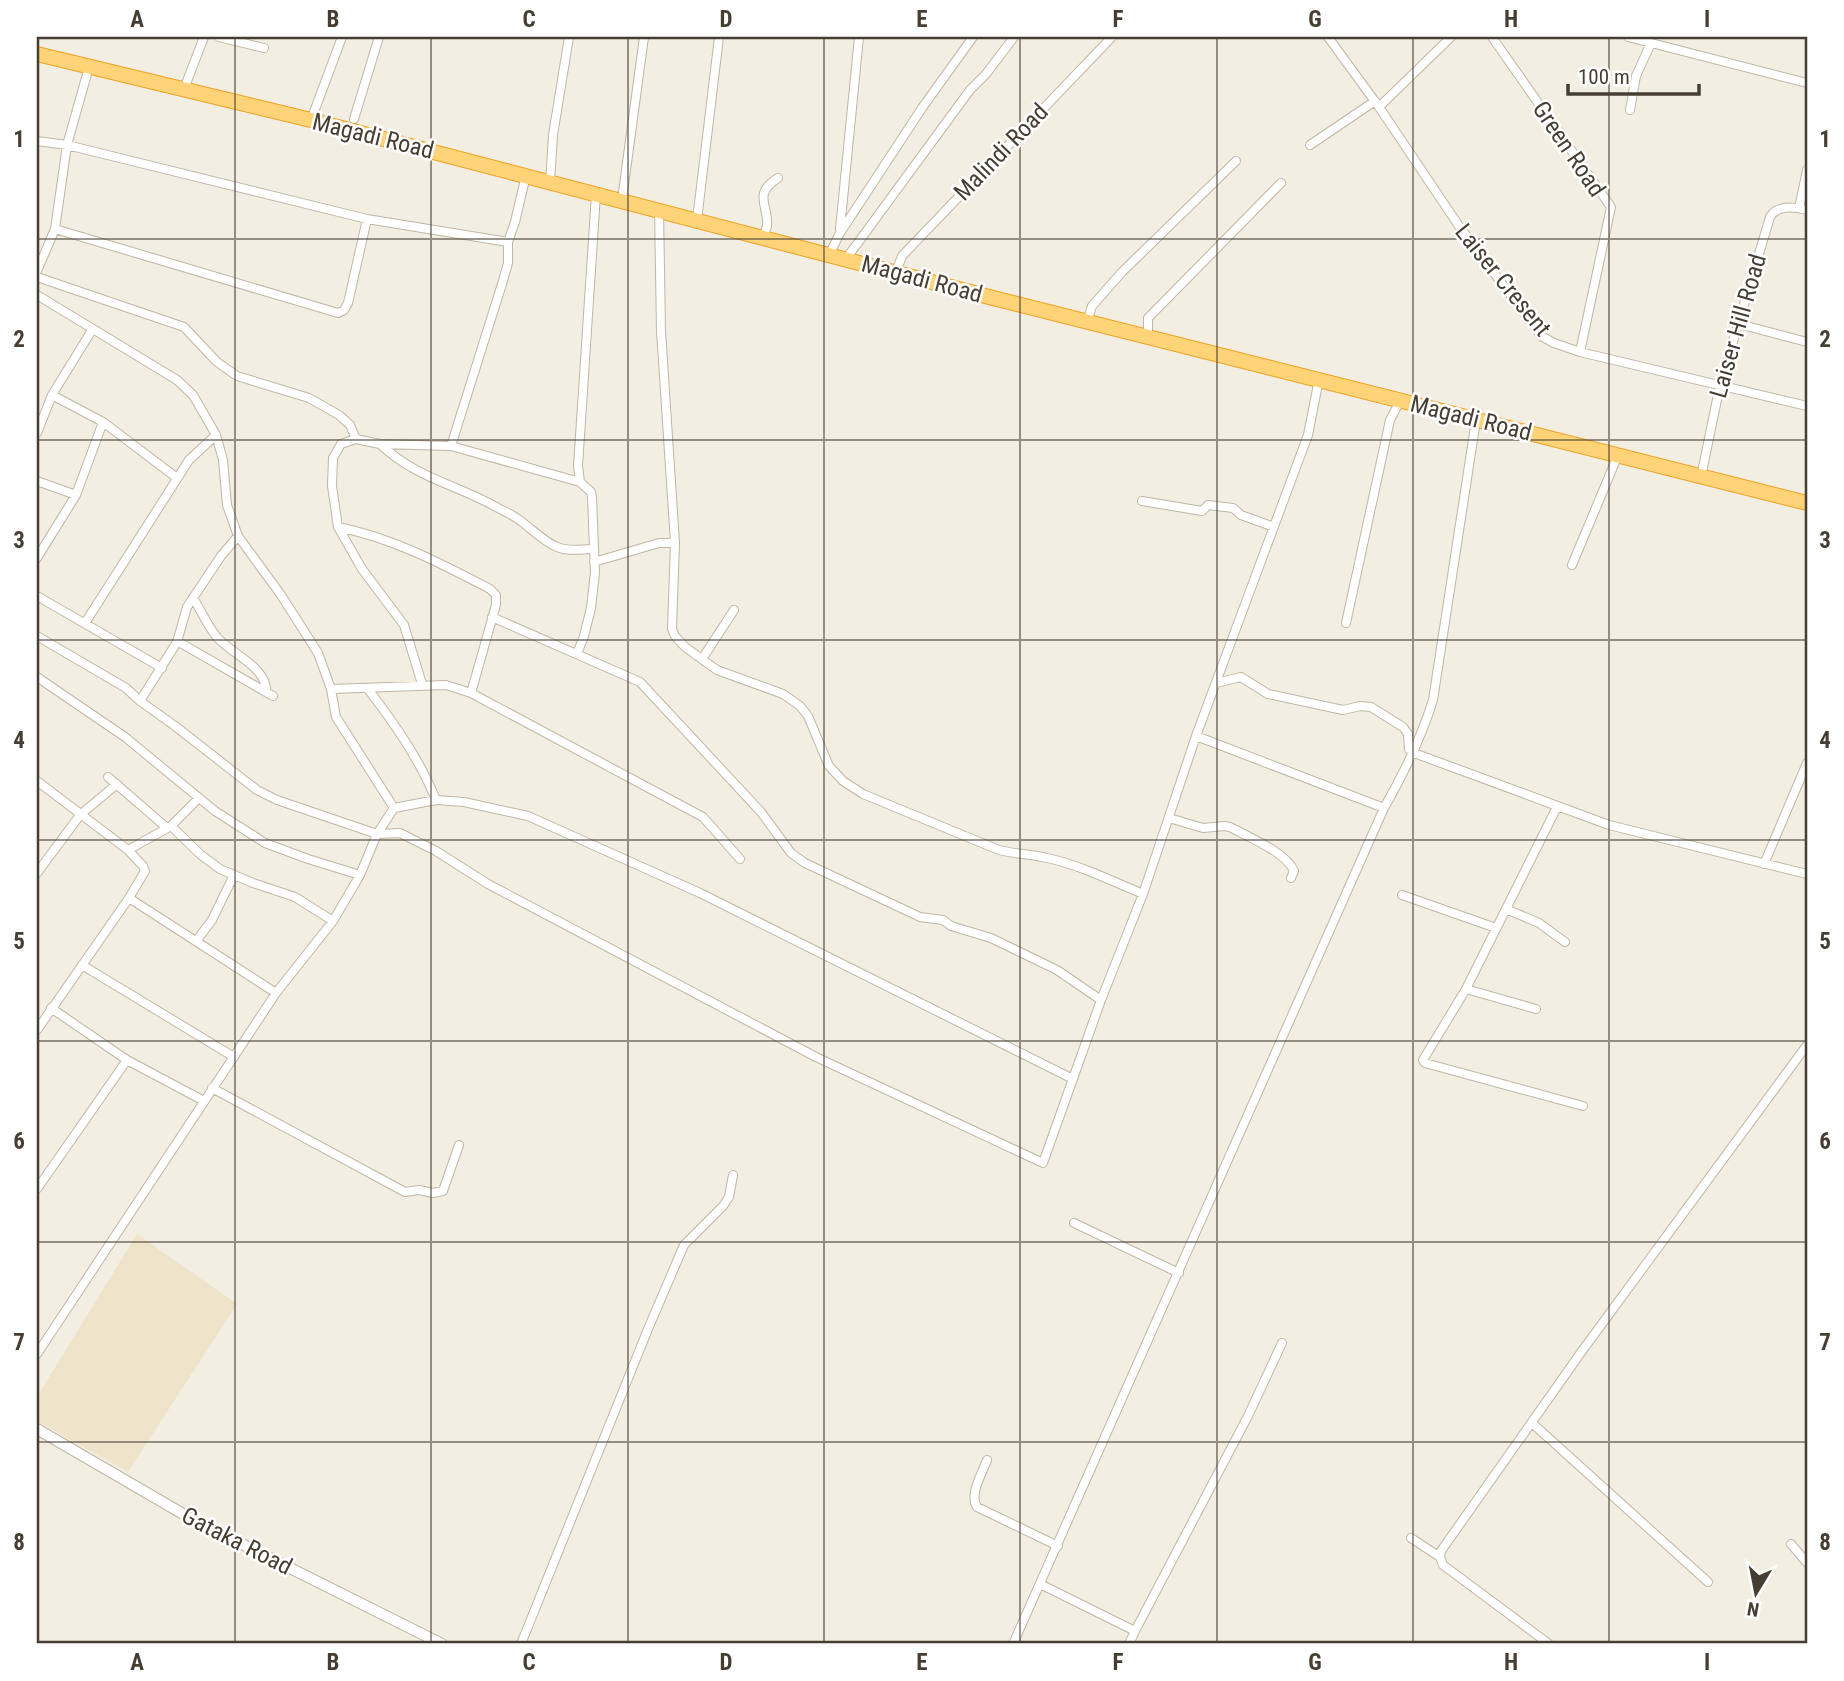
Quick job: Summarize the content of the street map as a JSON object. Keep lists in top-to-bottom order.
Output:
{
  "streets": {
    "highway": ["Magadi Road"],
    "street": [
      "Green Road",
      "Malindi Road",
      "Laiser Cresent",
      "Laiser Hill Road",
      "Gataka Road"
    ]
  },
  "crossings": [
    ["Magadi Road", "Malindi Road"],
    ["Magadi Road", "Laiser Hill Road"],
    ["Green Road", "Laiser Cresent"],
    ["Laiser Cresent", "Laiser Hill Road"]
  ],
  "scale_bar": "100 m",
  "north": "bottom",
  "grid": {
    "columns": [
      "A",
      "B",
      "C",
      "D",
      "E",
      "F",
      "G",
      "H",
      "I"
    ],
    "rows": [
      "1",
      "2",
      "3",
      "4",
      "5",
      "6",
      "7",
      "8"
    ]
  }
}
